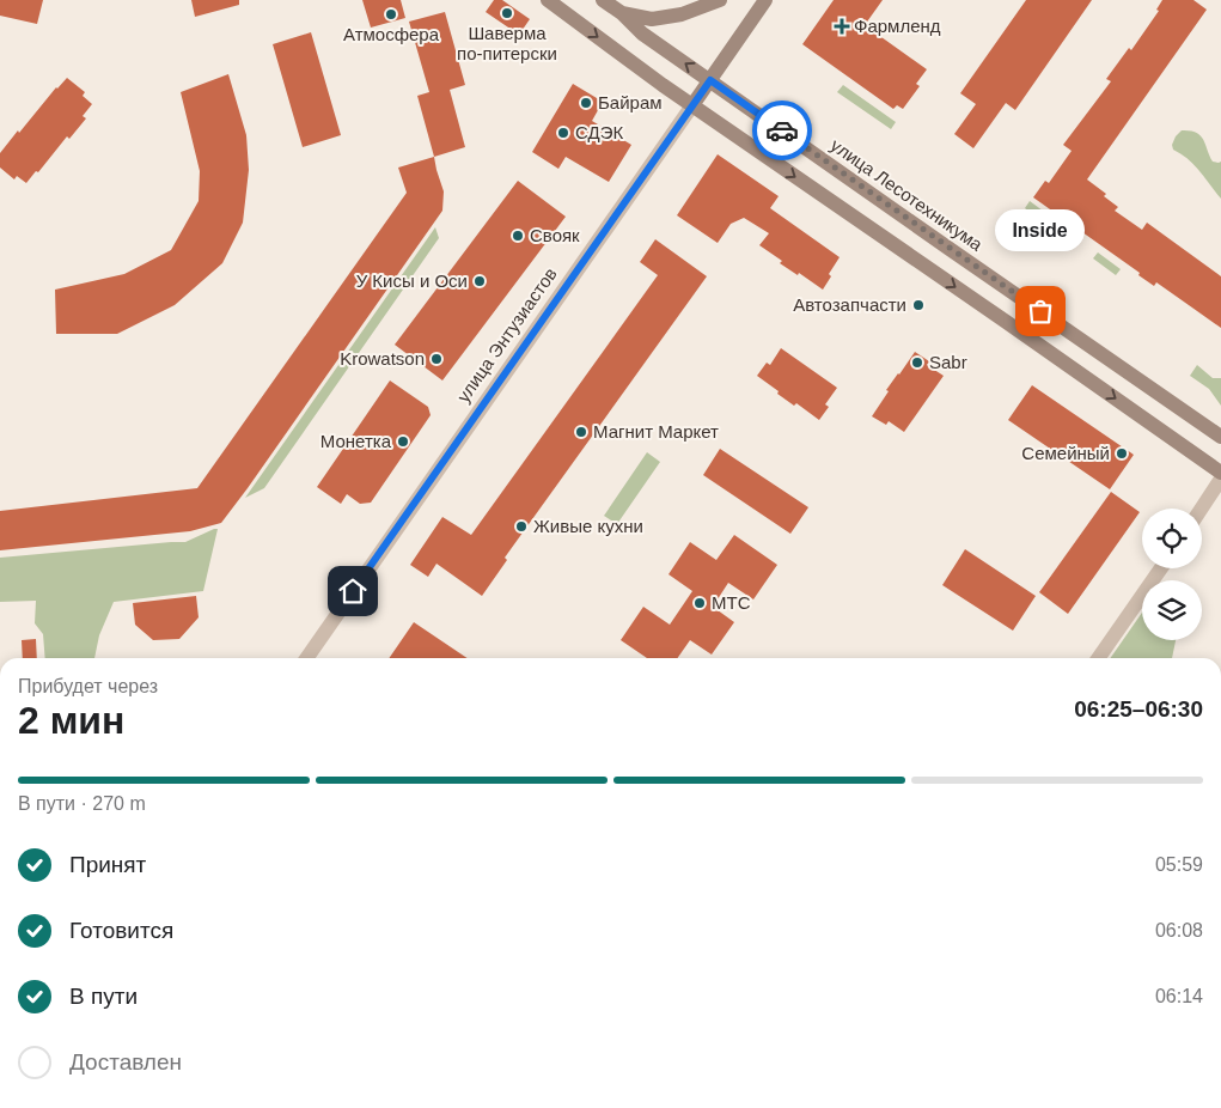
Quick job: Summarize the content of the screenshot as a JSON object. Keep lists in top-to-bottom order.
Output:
{
  "streets": {
    "main road": ["улица Лесотехникума", "улица Энтузиастов"]
  },
  "crossings": [
    ["улица Лесотехникума", "улица Энтузиастов"]
  ],
  "places": {
    "other": [
      "Шаверма по-питерски",
      "Атмосфера",
      "Байрам",
      "СДЭК",
      "Свояк",
      "У Кисы и Оси",
      "Автозапчасти",
      "Inside",
      "Krowatson",
      "Sabr",
      "Магнит Маркет",
      "Монетка",
      "Семейный",
      "Живые кухни",
      "МТС"
    ],
    "health": ["Фармленд"]
  },
  "page": {
    "bubble": "Inside",
    "heading": ["2 мин", "Прибудет через", "06:25–06:30"],
    "bar": "В пути · 270 m",
    "list": [
      ["Принят", "05:59"],
      ["Готовится", "06:08"],
      ["В пути", "06:14"],
      "Доставлен"
    ]
  }
}
